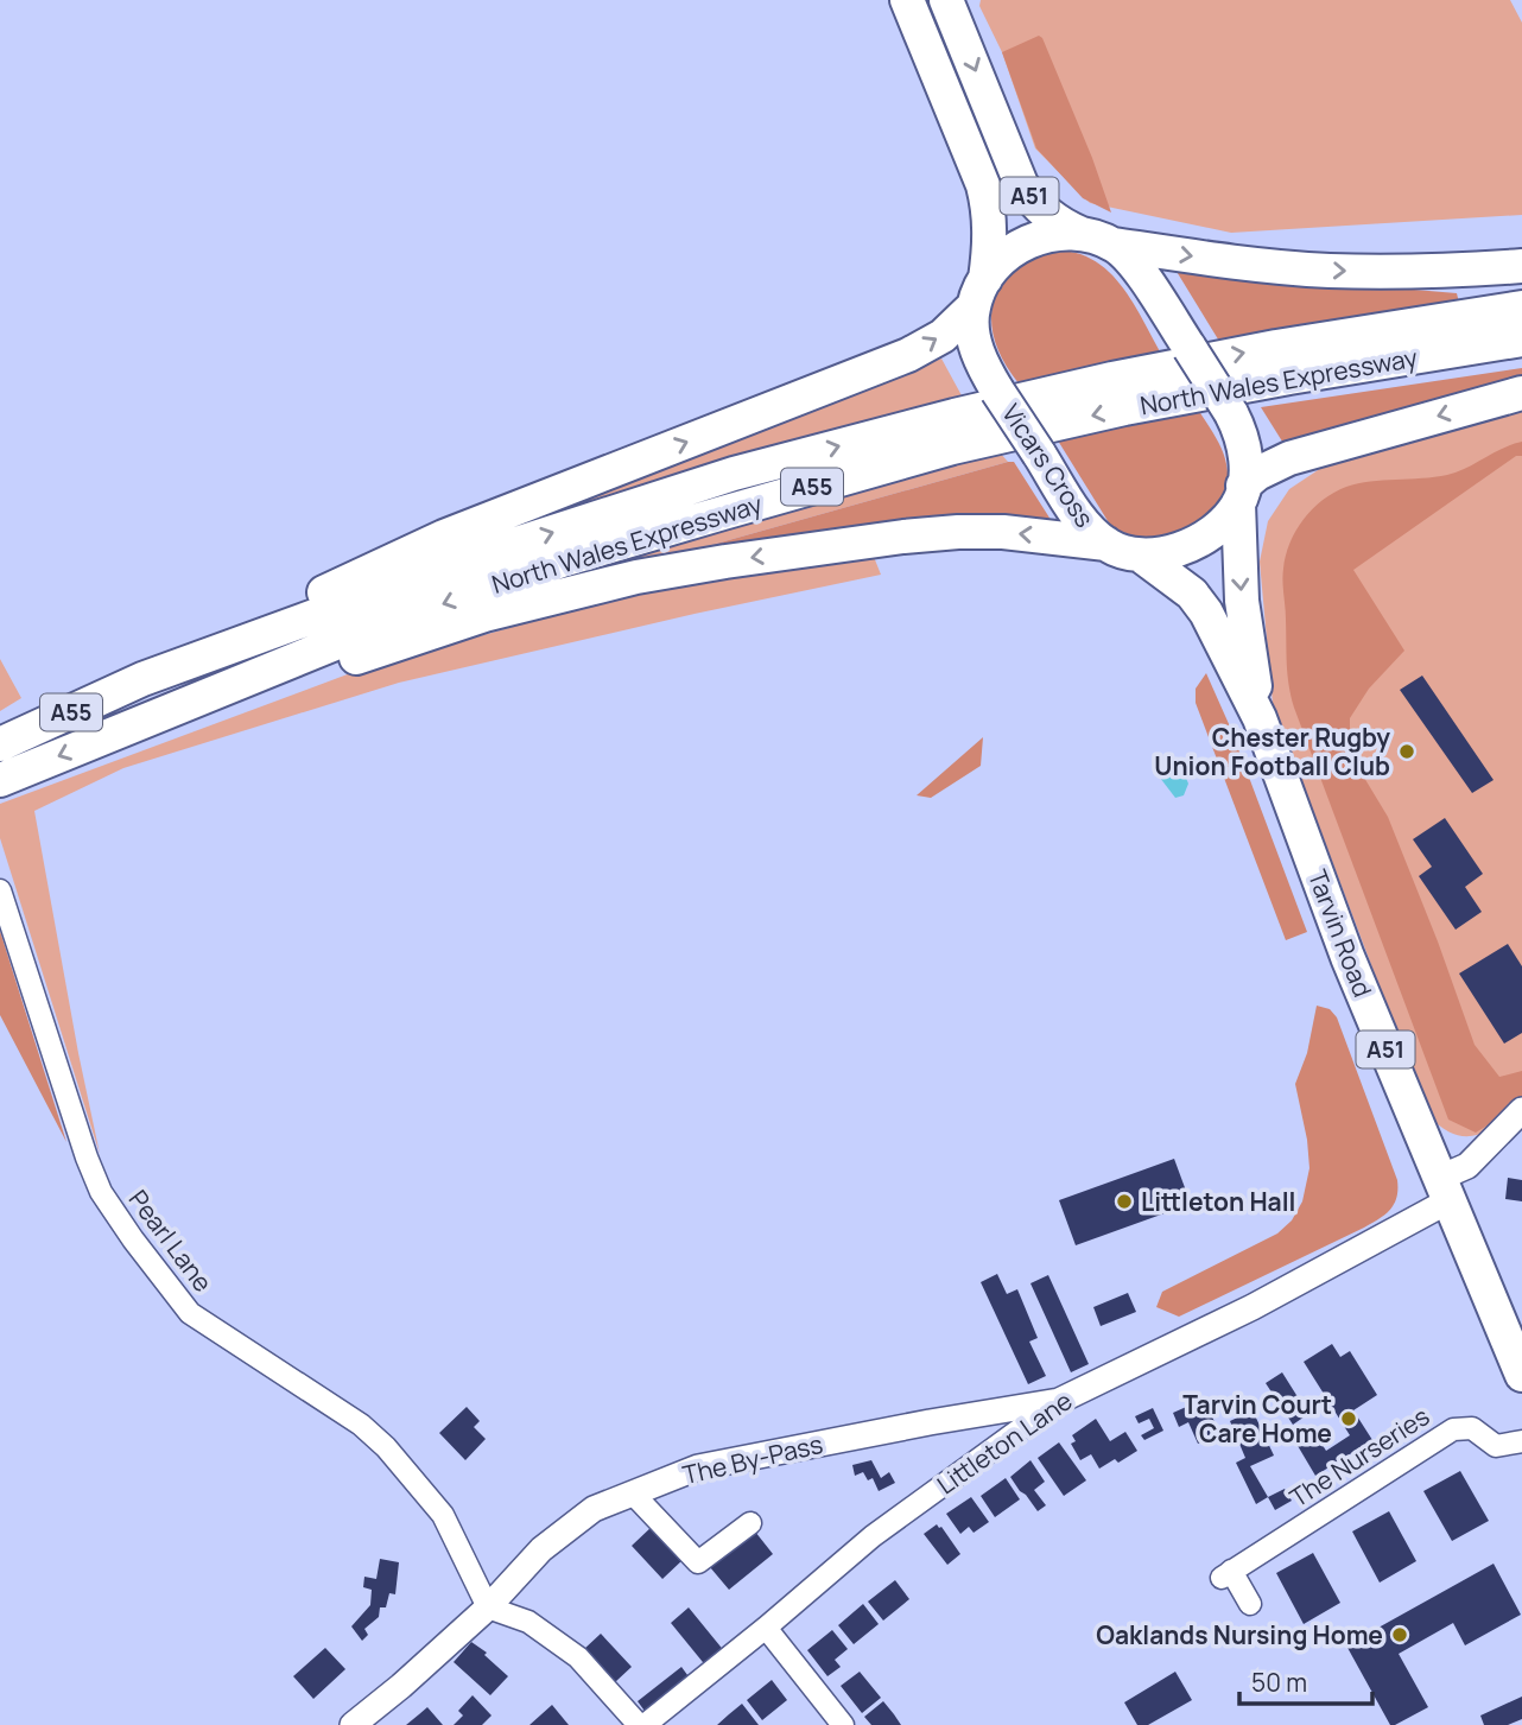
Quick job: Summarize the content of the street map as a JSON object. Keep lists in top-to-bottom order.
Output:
{
  "streets": {
    "highway": [
      "A51",
      "North Wales Expressway",
      "Vicars Cross",
      "A55",
      "Tarvin Road"
    ],
    "street": [
      "Pearl Lane",
      "Littleton Lane",
      "The Nurseries",
      "The By-Pass"
    ]
  },
  "crossings": [
    ["A51", "Vicars Cross"],
    ["A51", "Tarvin Road"],
    ["Tarvin Road", "Littleton Lane"],
    ["Pearl Lane", "Littleton Lane"],
    ["Pearl Lane", "The By-Pass"],
    ["Littleton Lane", "The By-Pass"]
  ],
  "places": [
    "Chester Rugby Union Football Club",
    "Littleton Hall",
    "Tarvin Court Care Home",
    "Oaklands Nursing Home"
  ],
  "scale_bar": "50 m"
}
